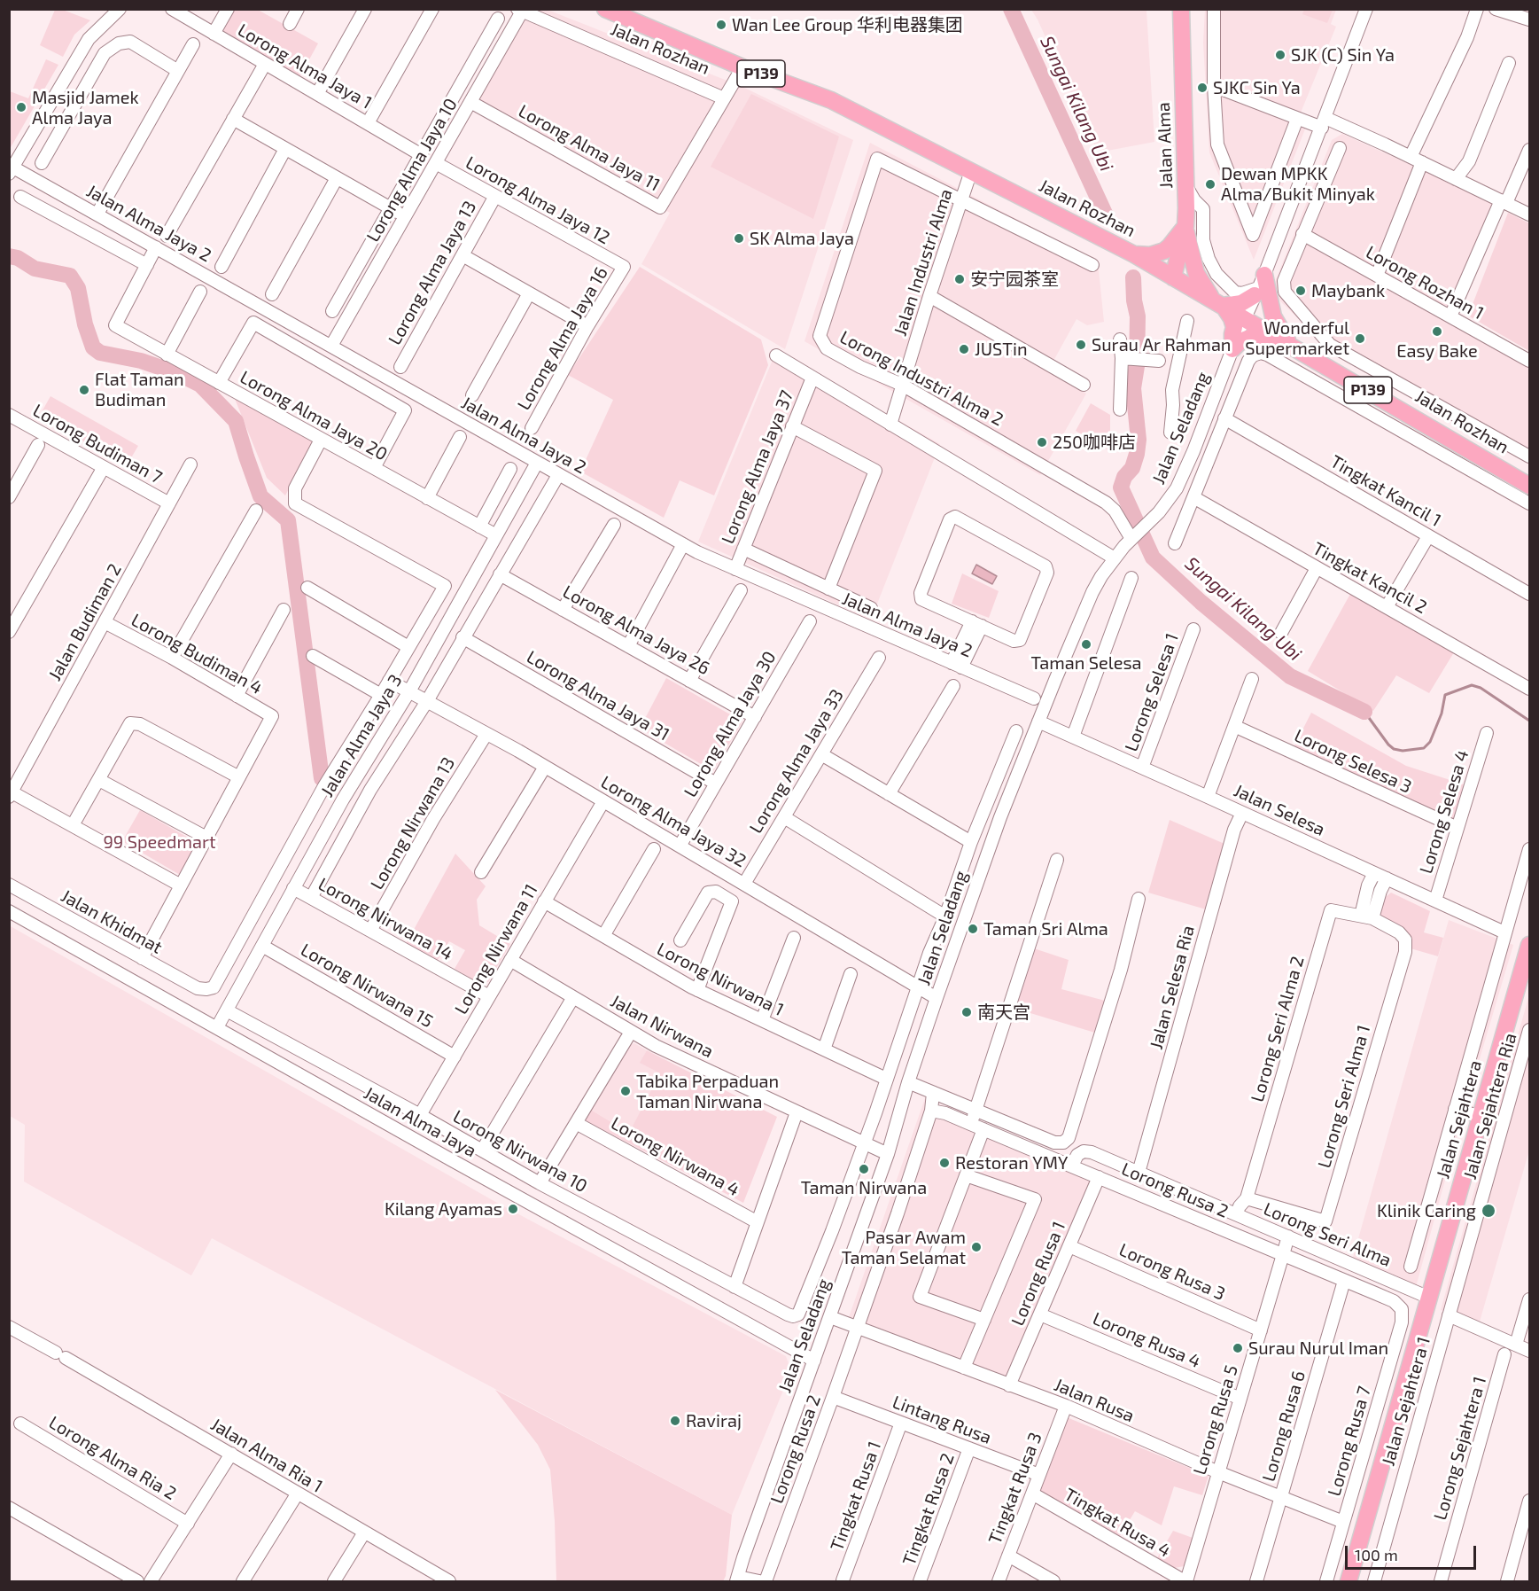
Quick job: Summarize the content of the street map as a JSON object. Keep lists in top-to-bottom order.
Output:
{
  "streets": {
    "main road": [
      "Jalan Rozhan",
      "P139",
      "Jalan Alma",
      "Jalan Sejahtera"
    ],
    "street": [
      "Lorong Alma Jaya 1",
      "Lorong Alma Jaya 11",
      "Lorong Alma Jaya 10",
      "Lorong Alma Jaya 12",
      "Jalan Alma Jaya 2",
      "Jalan Industri Alma",
      "Lorong Alma Jaya 13",
      "Lorong Rozhan 1",
      "Lorong Alma Jaya 16",
      "Lorong Industri Alma 2",
      "Lorong Alma Jaya 20",
      "Jalan Seladang",
      "Lorong Budiman 7",
      "Lorong Alma Jaya 37",
      "Tingkat Kancil 1",
      "Tingkat Kancil 2",
      "Jalan Budiman 2",
      "Lorong Alma Jaya 26",
      "Lorong Budiman 4",
      "Lorong Selesa 1",
      "Lorong Alma Jaya 31",
      "Lorong Alma Jaya 30",
      "Jalan Alma Jaya 3",
      "Lorong Alma Jaya 33",
      "Lorong Selesa 3",
      "Jalan Selesa",
      "Lorong Selesa 4",
      "Lorong Alma Jaya 32",
      "Lorong Nirwana 13",
      "Lorong Nirwana 14",
      "Jalan Khidmat",
      "Lorong Nirwana 11",
      "Lorong Nirwana 1",
      "Lorong Nirwana 15",
      "Jalan Selesa Ria",
      "Jalan Nirwana",
      "Lorong Seri Alma 2",
      "Lorong Seri Alma 1",
      "Jalan Sejahtera Ria",
      "Jalan Alma Jaya",
      "Lorong Nirwana 10",
      "Lorong Nirwana 4",
      "Lorong Rusa 2",
      "Lorong Seri Alma",
      "Lorong Rusa 3",
      "Lorong Rusa 1",
      "Lorong Rusa 4",
      "Jalan Rusa",
      "Jalan Sejahtera 1",
      "Lintang Rusa",
      "Lorong Rusa 5",
      "Lorong Rusa 6",
      "Lorong Rusa 7",
      "Lorong Sejahtera 1",
      "Jalan Alma Ria 1",
      "Lorong Alma Ria 2",
      "Tingkat Rusa 3",
      "Tingkat Rusa 1",
      "Tingkat Rusa 2",
      "Tingkat Rusa 4"
    ]
  },
  "crossings": [
    ["Jalan Rozhan", "Jalan Alma"],
    ["Jalan Rozhan", "Lorong Alma Jaya 11"],
    ["Jalan Rozhan", "Lorong Alma Jaya 10"],
    ["Jalan Rozhan", "Jalan Industri Alma"],
    ["Jalan Rozhan", "Lorong Rozhan 1"],
    ["Jalan Rozhan", "Jalan Seladang"],
    ["Jalan Rozhan", "Tingkat Kancil 1"],
    ["Lorong Alma Jaya 1", "Lorong Alma Jaya 10"],
    ["Lorong Alma Jaya 11", "Lorong Alma Jaya 10"],
    ["Lorong Alma Jaya 10", "Lorong Alma Jaya 12"],
    ["Lorong Alma Jaya 10", "Jalan Alma Jaya 2"],
    ["Lorong Alma Jaya 12", "Lorong Alma Jaya 13"],
    ["Lorong Alma Jaya 12", "Lorong Alma Jaya 16"],
    ["Jalan Alma Jaya 2", "Lorong Alma Jaya 37"],
    ["Jalan Alma Jaya 2", "Jalan Alma Jaya 3"],
    ["Jalan Industri Alma", "Lorong Industri Alma 2"],
    ["Lorong Industri Alma 2", "Jalan Seladang"],
    ["Lorong Alma Jaya 20", "Jalan Alma Jaya 3"],
    ["Jalan Seladang", "Jalan Selesa"],
    ["Jalan Seladang", "Lorong Alma Jaya 32"],
    ["Jalan Seladang", "Lorong Nirwana 1"],
    ["Jalan Seladang", "Jalan Nirwana"],
    ["Jalan Seladang", "Jalan Alma Jaya"],
    ["Jalan Seladang", "Lorong Nirwana 10"],
    ["Jalan Seladang", "Jalan Rusa"],
    ["Lorong Budiman 7", "Jalan Budiman 2"],
    ["Jalan Budiman 2", "Lorong Budiman 4"],
    ["Lorong Alma Jaya 26", "Lorong Alma Jaya 30"],
    ["Lorong Alma Jaya 26", "Jalan Alma Jaya 3"],
    ["Lorong Selesa 1", "Jalan Selesa"],
    ["Lorong Alma Jaya 31", "Lorong Alma Jaya 30"],
    ["Lorong Alma Jaya 31", "Jalan Alma Jaya 3"],
    ["Lorong Alma Jaya 30", "Lorong Alma Jaya 32"],
    ["Jalan Alma Jaya 3", "Lorong Alma Jaya 32"],
    ["Jalan Alma Jaya 3", "Lorong Nirwana 14"],
    ["Jalan Alma Jaya 3", "Jalan Khidmat"],
    ["Jalan Alma Jaya 3", "Lorong Nirwana 15"],
    ["Jalan Alma Jaya 3", "Jalan Alma Jaya"],
    ["Jalan Alma Jaya 3", "Lorong Nirwana 10"],
    ["Lorong Alma Jaya 33", "Lorong Alma Jaya 32"],
    ["Lorong Selesa 3", "Lorong Selesa 4"],
    ["Jalan Selesa", "Lorong Selesa 4"],
    ["Jalan Selesa", "Jalan Selesa Ria"],
    ["Jalan Selesa", "Lorong Seri Alma"],
    ["Lorong Alma Jaya 32", "Lorong Nirwana 13"],
    ["Lorong Alma Jaya 32", "Lorong Nirwana 11"],
    ["Lorong Nirwana 13", "Lorong Nirwana 14"],
    ["Lorong Nirwana 14", "Lorong Nirwana 11"],
    ["Lorong Nirwana 11", "Lorong Nirwana 1"],
    ["Lorong Nirwana 11", "Lorong Nirwana 15"],
    ["Lorong Nirwana 11", "Jalan Nirwana"],
    ["Lorong Nirwana 11", "Lorong Nirwana 10"],
    ["Jalan Selesa Ria", "Lorong Seri Alma"],
    ["Lorong Seri Alma 2", "Lorong Seri Alma 1"],
    ["Jalan Sejahtera Ria", "Jalan Sejahtera 1"],
    ["Jalan Sejahtera", "Lorong Seri Alma"],
    ["Lorong Rusa 2", "Lorong Seri Alma"],
    ["Lorong Rusa 2", "Lorong Rusa 1"],
    ["Lorong Rusa 2", "Jalan Rusa"],
    ["Lorong Rusa 2", "Lintang Rusa"],
    ["Lorong Rusa 2", "Lorong Rusa 5"],
    ["Lorong Rusa 2", "Lorong Rusa 6"],
    ["Lorong Rusa 2", "Lorong Rusa 7"],
    ["Lorong Seri Alma", "Lorong Rusa 5"],
    ["Lorong Rusa 3", "Lorong Rusa 1"],
    ["Lorong Rusa 3", "Lorong Rusa 5"],
    ["Lorong Rusa 1", "Lorong Rusa 4"],
    ["Lorong Rusa 1", "Jalan Rusa"],
    ["Lorong Rusa 4", "Lorong Rusa 5"],
    ["Jalan Rusa", "Lorong Rusa 5"],
    ["Jalan Rusa", "Lorong Rusa 6"],
    ["Jalan Rusa", "Lorong Rusa 7"],
    ["Jalan Rusa", "Tingkat Rusa 3"],
    ["Lintang Rusa", "Tingkat Rusa 3"],
    ["Lintang Rusa", "Tingkat Rusa 1"],
    ["Lintang Rusa", "Tingkat Rusa 2"],
    ["Lorong Rusa 5", "Tingkat Rusa 4"],
    ["Tingkat Rusa 3", "Tingkat Rusa 4"]
  ],
  "water": ["Sungai Kilang Ubi"],
  "parks": ["99 Speedmart"],
  "places": [
    "Wan Lee Group 华利电器集团",
    "SJK (C) Sin Ya",
    "SJKC Sin Ya",
    "Masjid Jamek Alma Jaya",
    "Dewan MPKK Alma/Bukit Minyak",
    "SK Alma Jaya",
    "安宁园茶室",
    "Maybank",
    "Easy Bake",
    "Wonderful Supermarket",
    "Surau Ar Rahman",
    "JUSTin",
    "Flat Taman Budiman",
    "250咖啡店",
    "Taman Selesa",
    "Taman Sri Alma",
    "南天宫",
    "Tabika Perpaduan Taman Nirwana",
    "Restoran YMY",
    "Taman Nirwana",
    "Kilang Ayamas",
    "Klinik Caring",
    "Pasar Awam Taman Selamat",
    "Surau Nurul Iman",
    "Raviraj"
  ],
  "scale_bar": "100 m"
}
